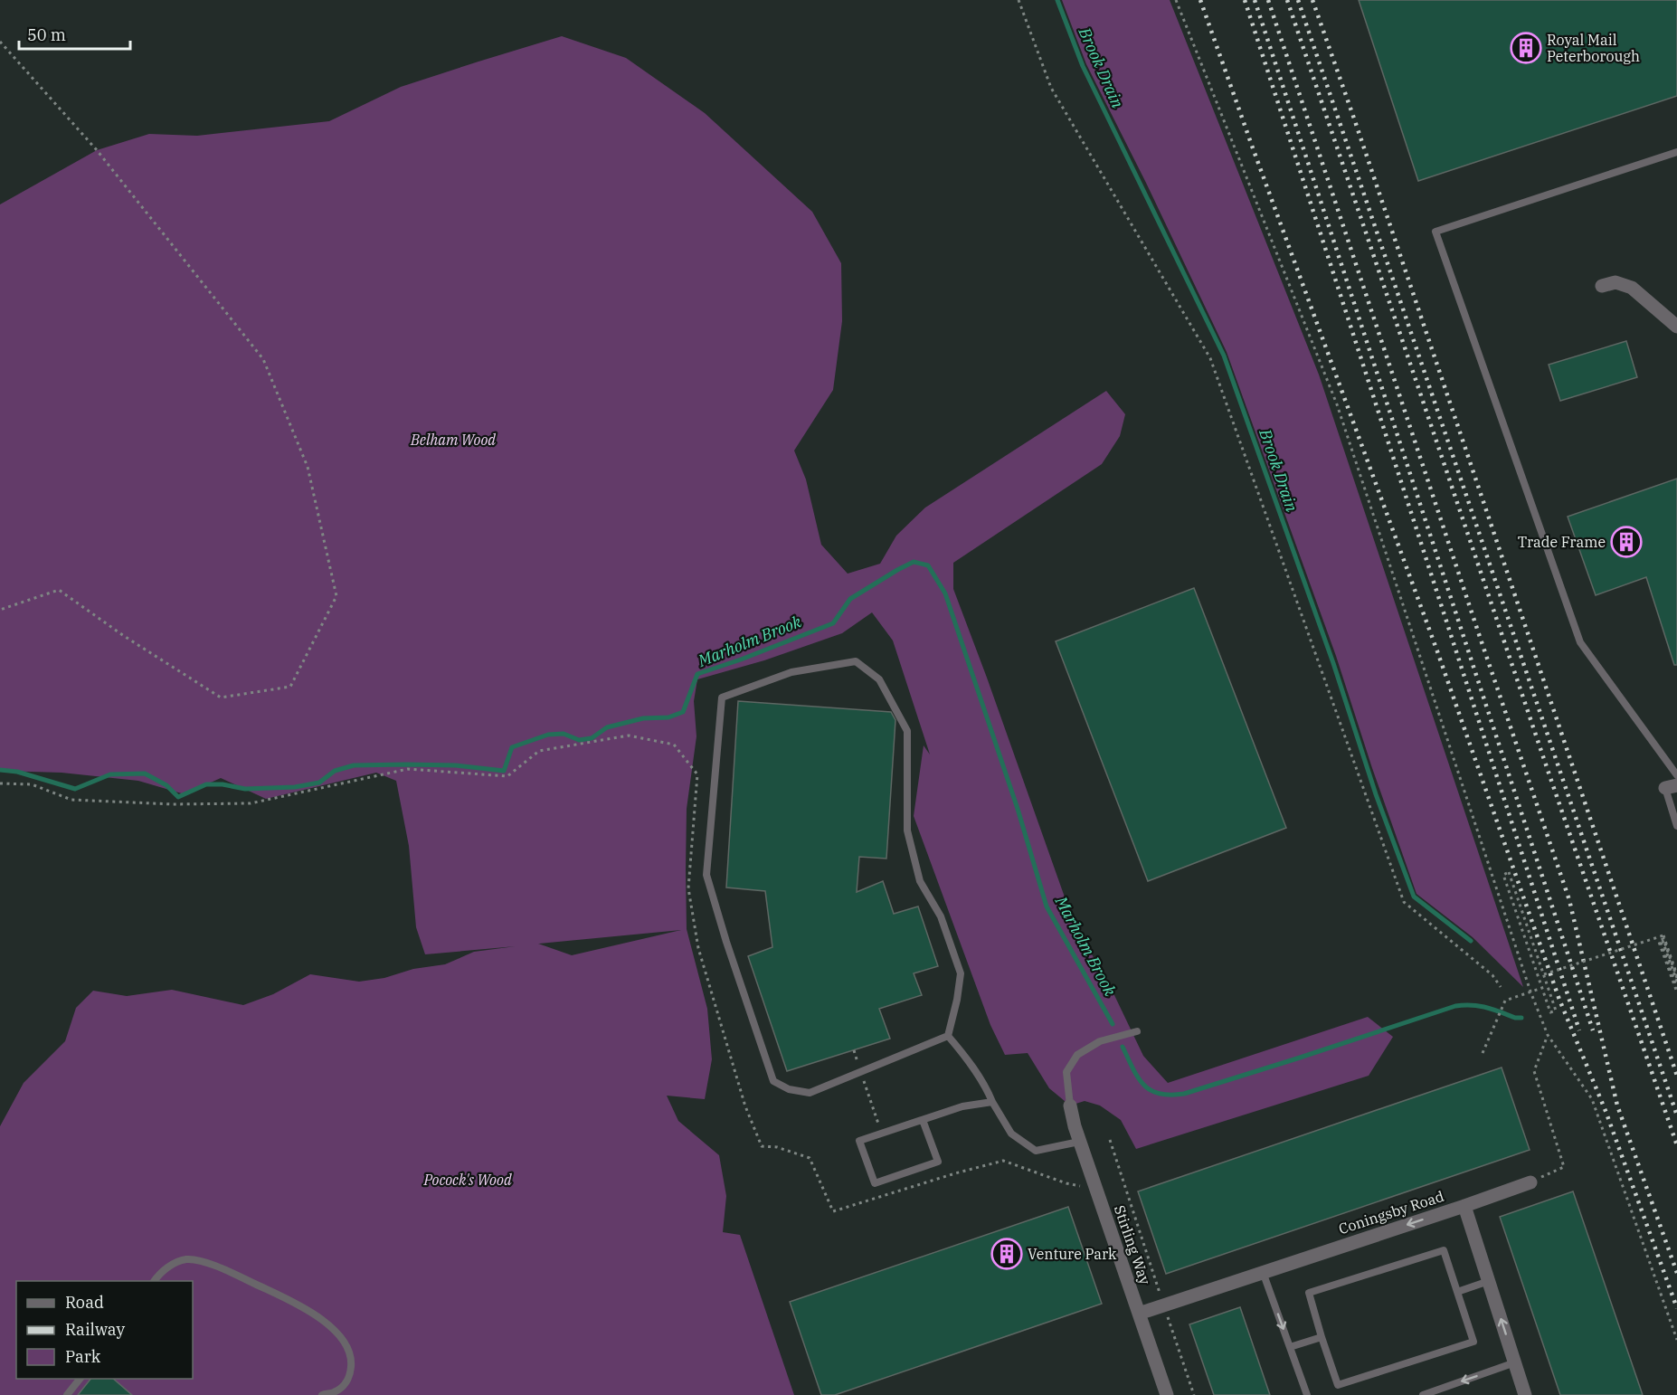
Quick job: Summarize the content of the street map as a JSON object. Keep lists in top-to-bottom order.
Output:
{
  "streets": {
    "street": ["Coningsby Road", "Stirling Way"]
  },
  "crossings": [
    ["Coningsby Road", "Stirling Way"]
  ],
  "water": ["Brook Drain", "Marholm Brook"],
  "parks": ["Belham Wood", "Pocock's Wood"],
  "places": {
    "building": ["Royal Mail Peterborough", "Trade Frame", "Venture Park"]
  },
  "legend": ["Road", "Railway", "Park"],
  "scale_bar": "50 m"
}
